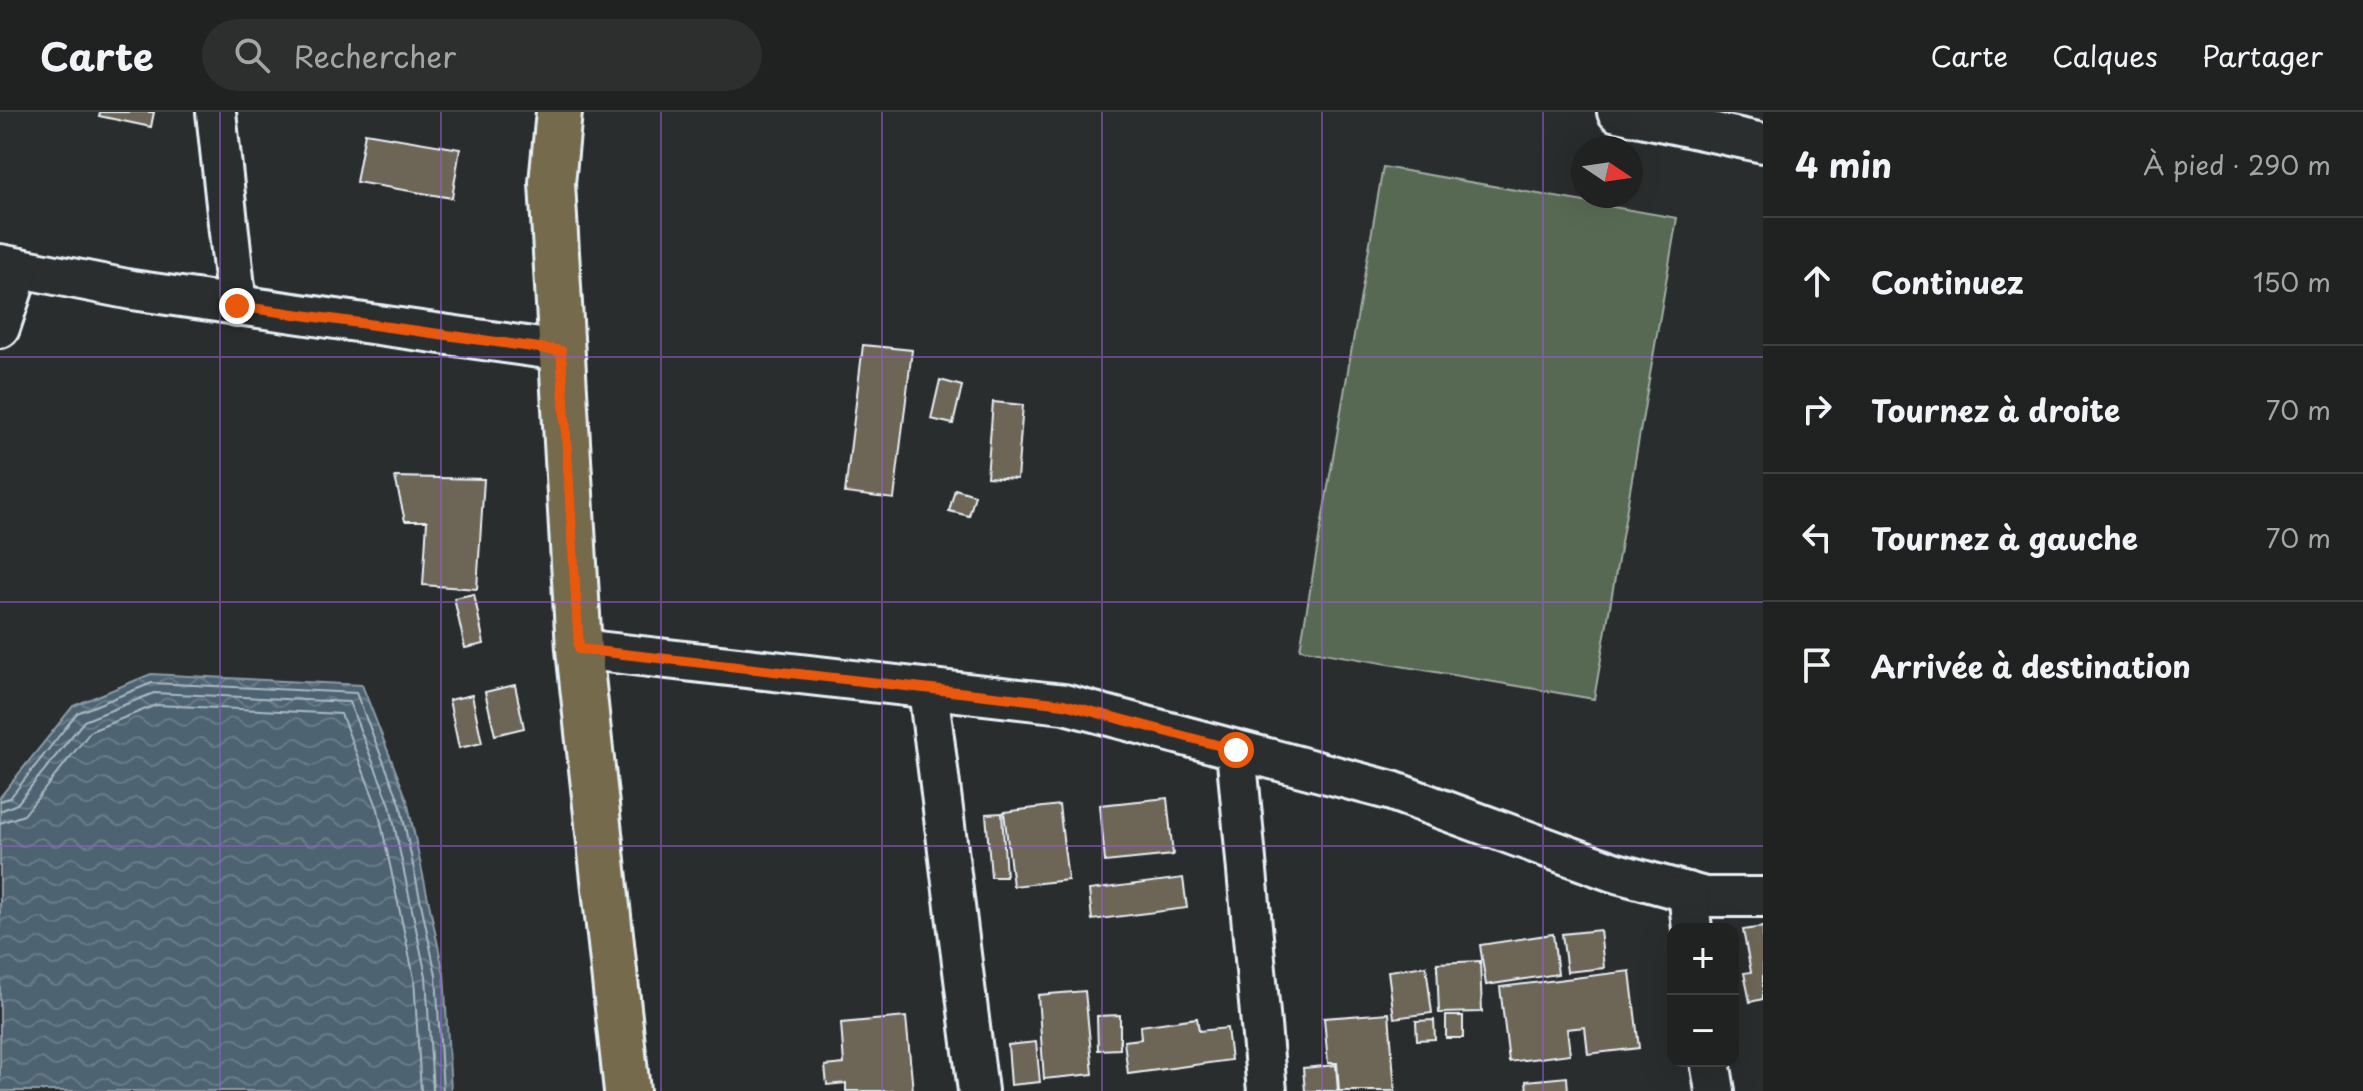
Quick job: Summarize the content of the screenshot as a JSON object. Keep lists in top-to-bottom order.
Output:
{
  "north": "right",
  "page": {
    "header": "Carte",
    "search": "Rechercher",
    "nav": ["Carte", "Calques", "Partager"],
    "heading": ["4 min", "À pied · 290 m"],
    "list": [
      ["Continuez", "150 m"],
      ["Tournez à droite", "70 m"],
      ["Tournez à gauche", "70 m"],
      "Arrivée à destination"
    ],
    "map_buttons": ["+", "−"]
  }
}
